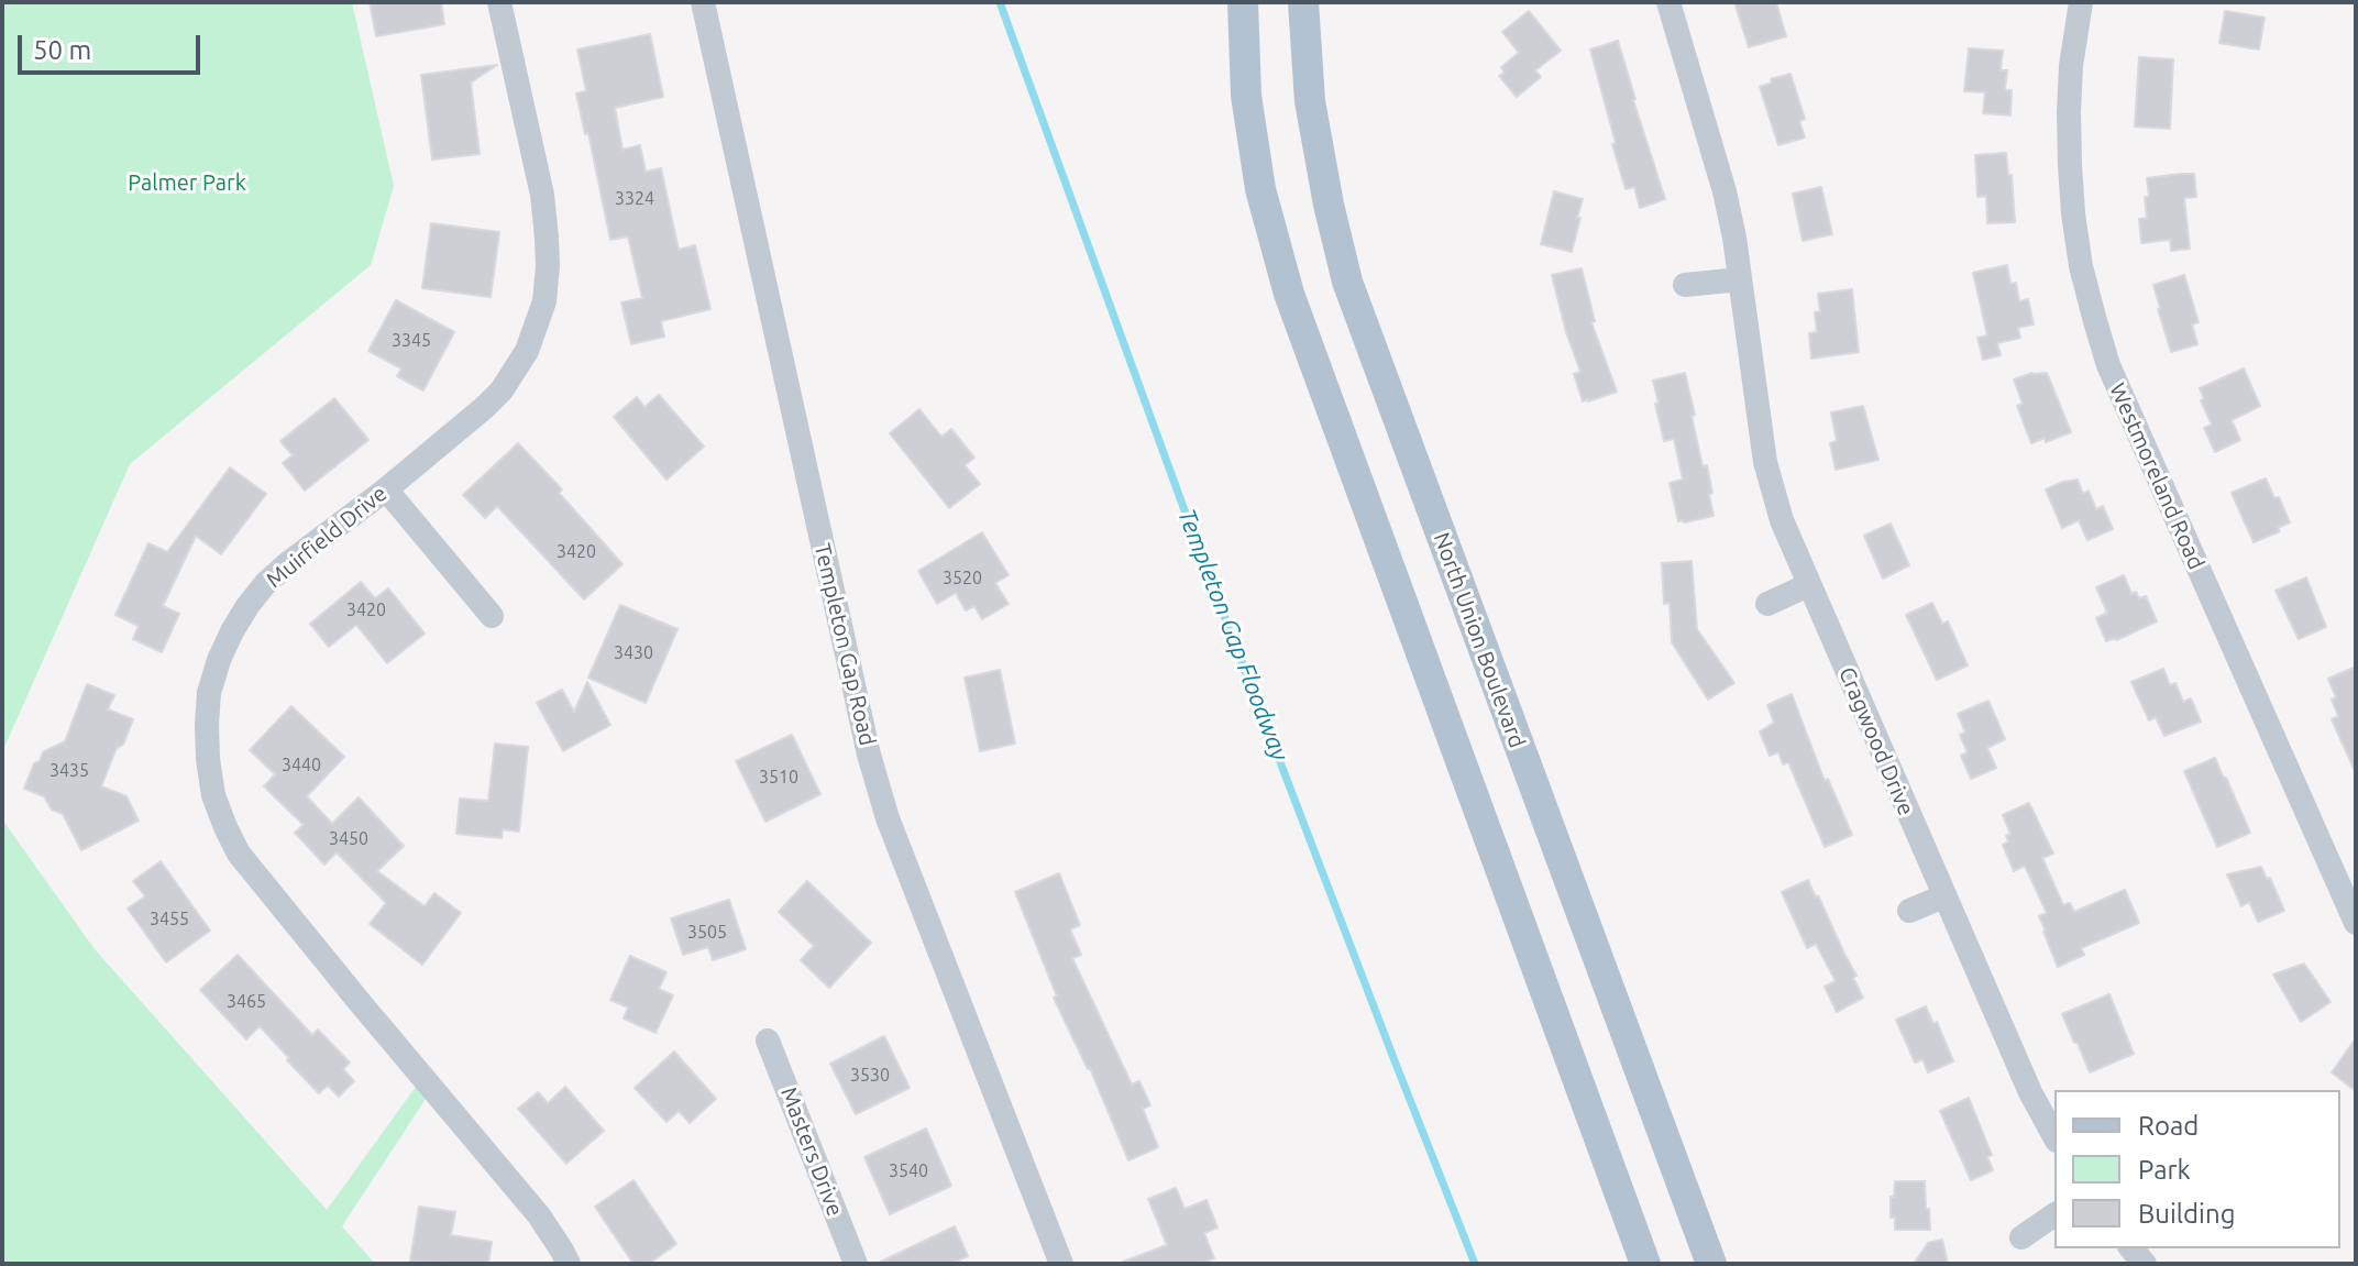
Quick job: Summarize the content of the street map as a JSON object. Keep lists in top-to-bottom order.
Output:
{
  "streets": {
    "main road": ["North Union Boulevard"],
    "street": [
      "Westmoreland Road",
      "Muirfield Drive",
      "Templeton Gap Road",
      "Cragwood Drive",
      "Masters Drive"
    ]
  },
  "water": ["Templeton Gap Floodway"],
  "parks": ["Palmer Park"],
  "house_numbers": [
    "3324",
    "3345",
    "3420",
    "3520",
    "3420",
    "3430",
    "3440",
    "3435",
    "3510",
    "3450",
    "3455",
    "3505",
    "3465",
    "3530",
    "3540"
  ],
  "legend": ["Road", "Park", "Building"],
  "scale_bar": "50 m"
}
